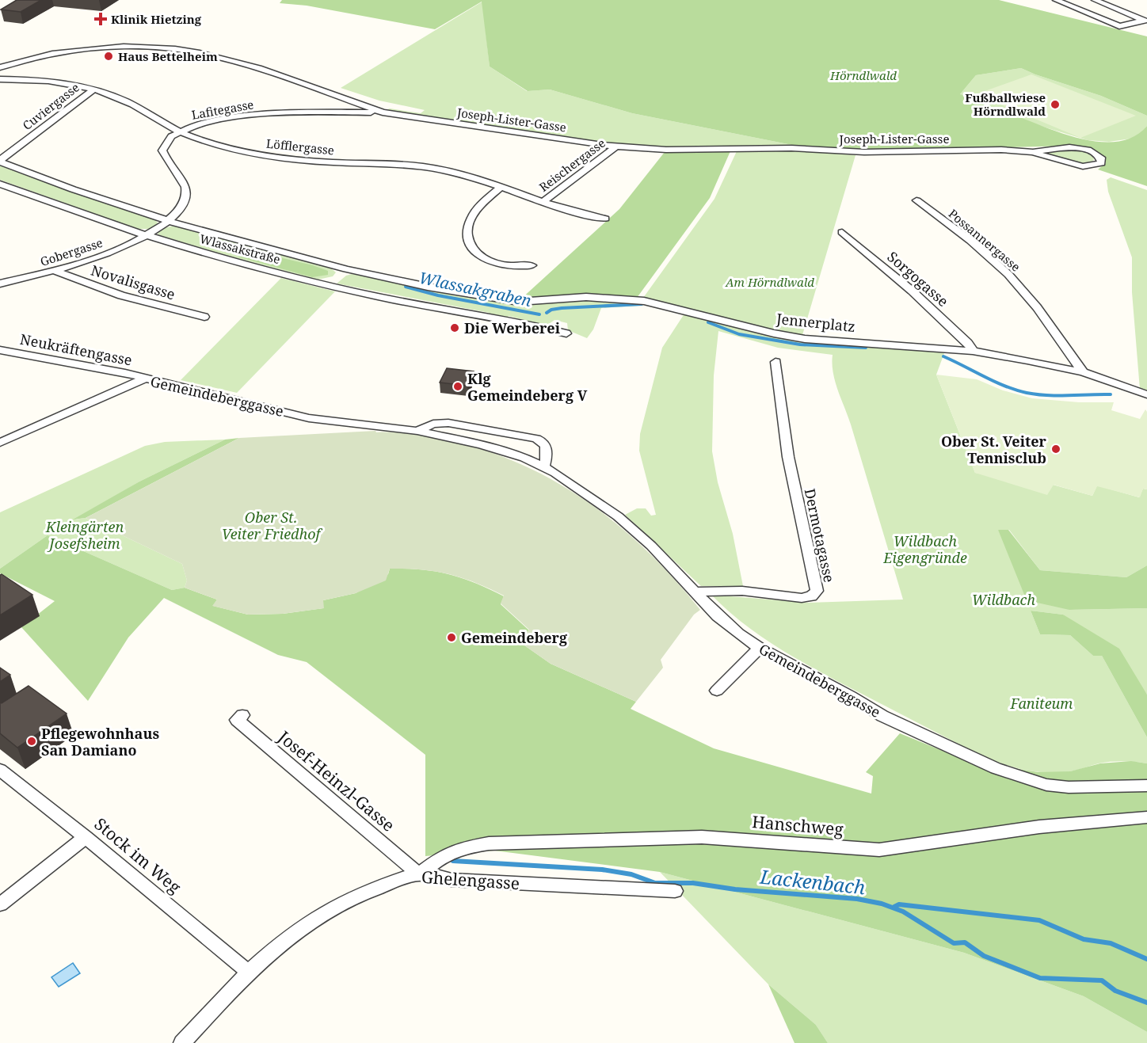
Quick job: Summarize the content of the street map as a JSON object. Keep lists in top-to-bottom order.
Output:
{
  "streets": {
    "street": [
      "Cuviergasse",
      "Lafitegasse",
      "Joseph-Lister-Gasse",
      "Löfflergasse",
      "Reischergasse",
      "Possannergasse",
      "Wlassakstraße",
      "Gobergasse",
      "Sorgogasse",
      "Novalisgasse",
      "Jennerplatz",
      "Neukräftengasse",
      "Gemeindeberggasse",
      "Dermotagasse",
      "Josef-Heinzl-Gasse",
      "Hanschweg",
      "Stock im Weg",
      "Ghelengasse"
    ]
  },
  "crossings": [
    ["Cuviergasse", "Löfflergasse"],
    ["Cuviergasse", "Wlassakstraße"],
    ["Lafitegasse", "Joseph-Lister-Gasse"],
    ["Lafitegasse", "Löfflergasse"],
    ["Lafitegasse", "Wlassakstraße"],
    ["Joseph-Lister-Gasse", "Reischergasse"],
    ["Löfflergasse", "Reischergasse"],
    ["Possannergasse", "Jennerplatz"],
    ["Wlassakstraße", "Gobergasse"],
    ["Wlassakstraße", "Jennerplatz"],
    ["Gobergasse", "Novalisgasse"],
    ["Sorgogasse", "Jennerplatz"],
    ["Neukräftengasse", "Gemeindeberggasse"],
    ["Gemeindeberggasse", "Dermotagasse"],
    ["Josef-Heinzl-Gasse", "Hanschweg"],
    ["Josef-Heinzl-Gasse", "Ghelengasse"],
    ["Hanschweg", "Ghelengasse"],
    ["Stock im Weg", "Ghelengasse"]
  ],
  "water": ["Wlassakgraben", "Lackenbach"],
  "parks": [
    "Hörndlwald",
    "Am Hörndlwald",
    "Ober St. Veiter Friedhof",
    "Kleingärten Josefsheim",
    "Wildbach Eigengründe",
    "Wildbach",
    "Faniteum"
  ],
  "places": {
    "health": ["Klinik Hietzing"],
    "other": [
      "Haus Bettelheim",
      "Fußballwiese Hörndlwald",
      "Die Werberei",
      "Klg Gemeindeberg V",
      "Ober St. Veiter Tennisclub",
      "Gemeindeberg",
      "Pflegewohnhaus San Damiano"
    ]
  }
}
